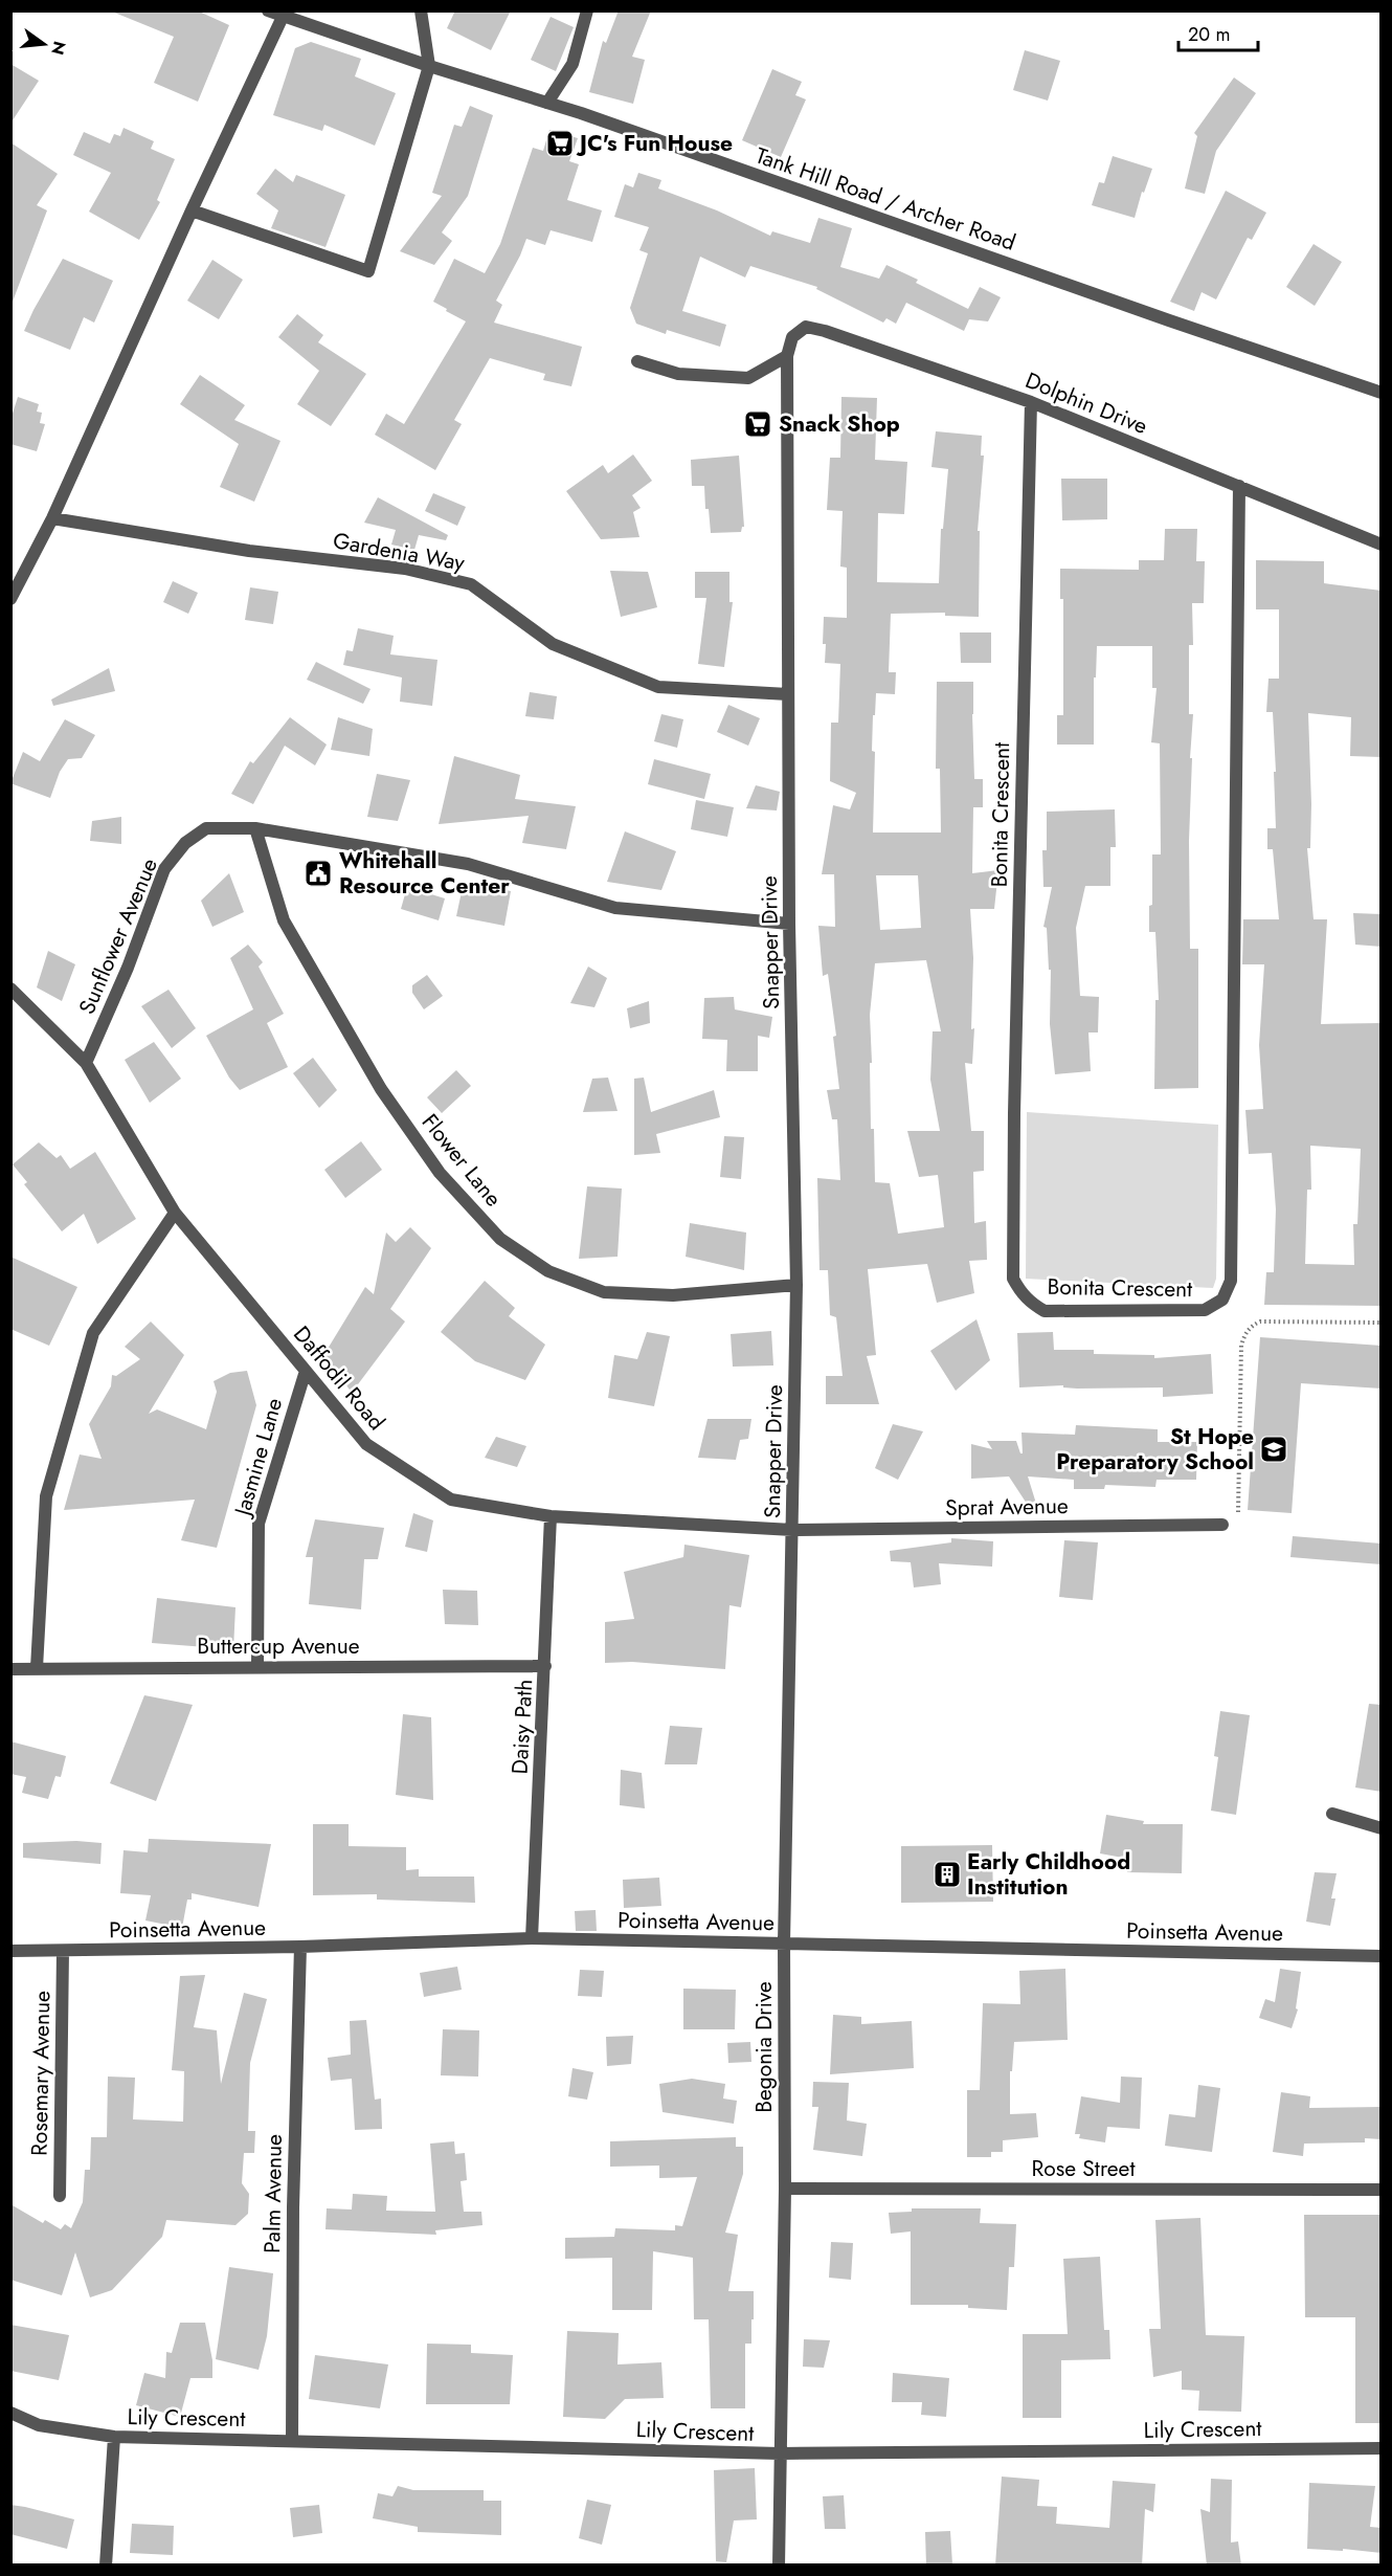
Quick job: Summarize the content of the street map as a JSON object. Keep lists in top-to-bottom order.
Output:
{
  "streets": {
    "street": [
      "Tank Hill Road / Archer Road",
      "Dolphin Drive",
      "Gardenia Way",
      "Bonita Crescent",
      "Sunflower Avenue",
      "Snapper Drive",
      "Flower Lane",
      "Daffodil Road",
      "Jasmine Lane",
      "Sprat Avenue",
      "Buttercup Avenue",
      "Daisy Path",
      "Poinsetta Avenue",
      "Begonia Drive",
      "Rosemary Avenue",
      "Rose Street",
      "Palm Avenue",
      "Lily Crescent"
    ]
  },
  "crossings": [
    ["Dolphin Drive", "Bonita Crescent"],
    ["Dolphin Drive", "Snapper Drive"],
    ["Gardenia Way", "Snapper Drive"],
    ["Sunflower Avenue", "Snapper Drive"],
    ["Sunflower Avenue", "Flower Lane"],
    ["Sunflower Avenue", "Daffodil Road"],
    ["Snapper Drive", "Flower Lane"],
    ["Snapper Drive", "Daffodil Road"],
    ["Snapper Drive", "Sprat Avenue"],
    ["Snapper Drive", "Begonia Drive"],
    ["Daffodil Road", "Jasmine Lane"],
    ["Daffodil Road", "Sprat Avenue"],
    ["Daffodil Road", "Daisy Path"],
    ["Daffodil Road", "Begonia Drive"],
    ["Jasmine Lane", "Buttercup Avenue"],
    ["Sprat Avenue", "Begonia Drive"],
    ["Buttercup Avenue", "Daisy Path"],
    ["Daisy Path", "Poinsetta Avenue"],
    ["Poinsetta Avenue", "Begonia Drive"],
    ["Poinsetta Avenue", "Rosemary Avenue"],
    ["Poinsetta Avenue", "Palm Avenue"],
    ["Begonia Drive", "Rose Street"],
    ["Begonia Drive", "Lily Crescent"],
    ["Palm Avenue", "Lily Crescent"]
  ],
  "places": {
    "supermarket": ["JC's Fun House", "Snack Shop"],
    "public building": ["Whitehall Resource Center"],
    "school or university": ["St Hope Preparatory School"],
    "building": ["Early Childhood Institution"]
  },
  "scale_bar": "20 m",
  "north": "right"
}
